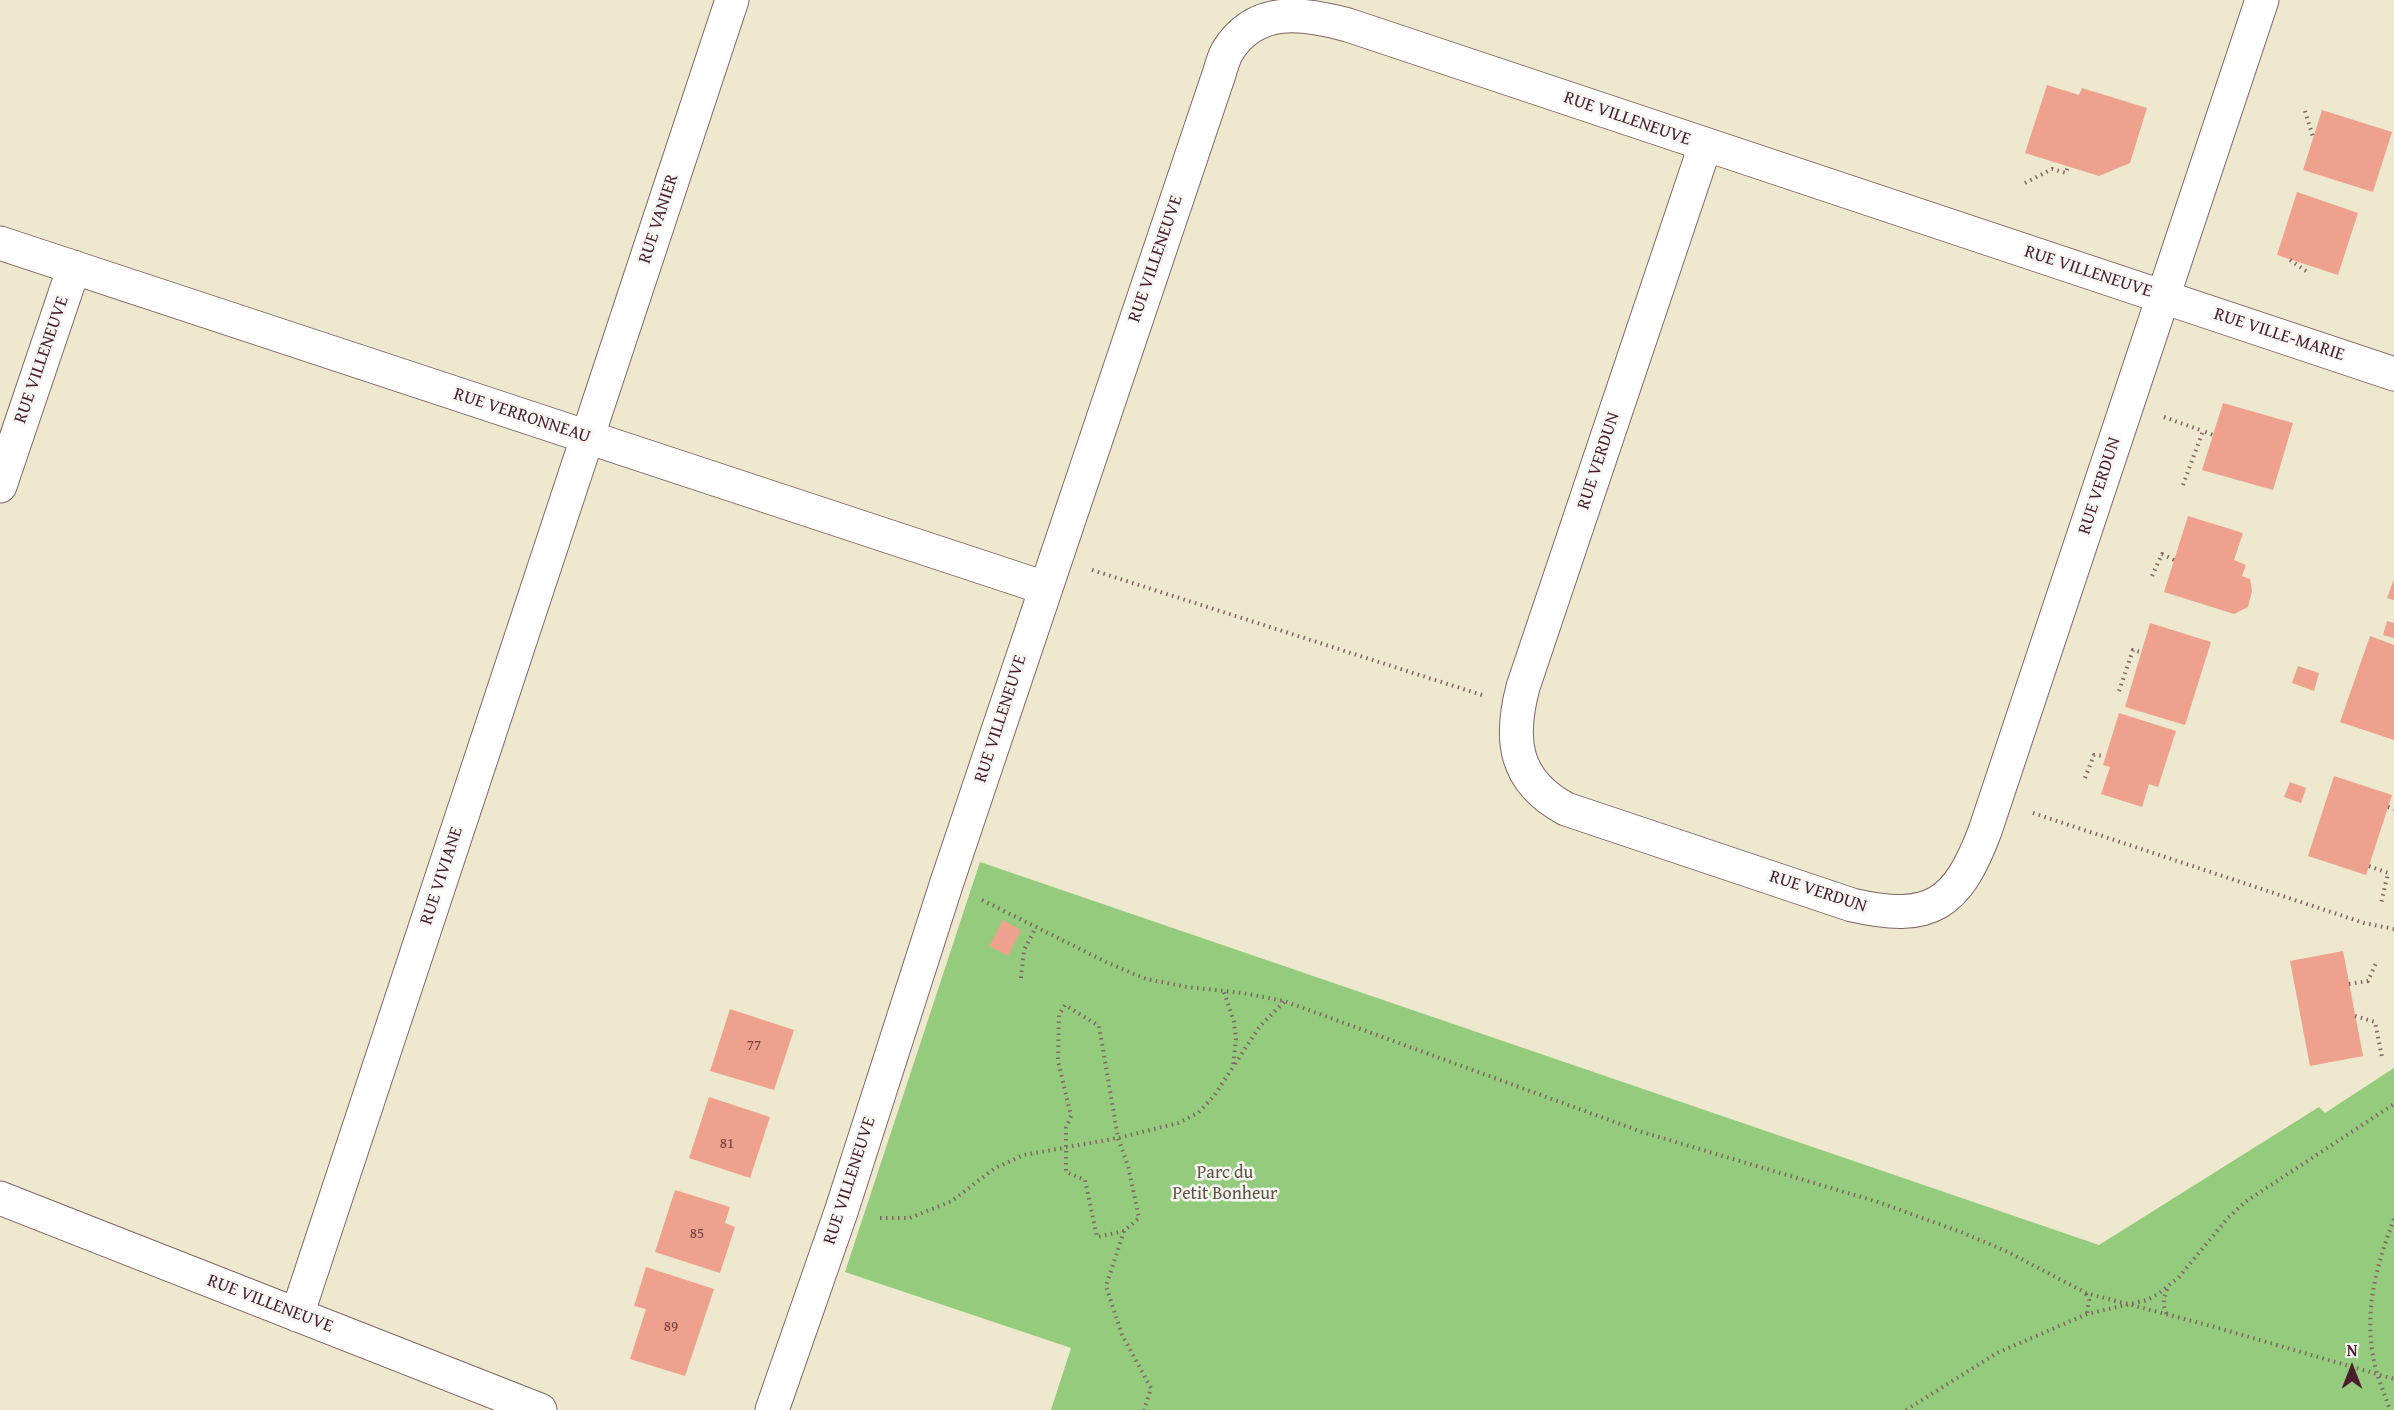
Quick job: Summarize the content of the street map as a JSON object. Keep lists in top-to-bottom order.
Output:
{
  "streets": {
    "street": [
      "RUE VILLENEUVE",
      "RUE VANIER",
      "RUE VILLE-MARIE",
      "RUE VERRONNEAU",
      "RUE VERDUN",
      "RUE VIVIANE"
    ]
  },
  "crossings": [
    ["RUE VILLENEUVE", "RUE VILLE-MARIE"],
    ["RUE VILLENEUVE", "RUE VERRONNEAU"],
    ["RUE VILLENEUVE", "RUE VERDUN"],
    ["RUE VILLENEUVE", "RUE VIVIANE"],
    ["RUE VANIER", "RUE VERRONNEAU"],
    ["RUE VANIER", "RUE VIVIANE"],
    ["RUE VILLE-MARIE", "RUE VERDUN"],
    ["RUE VERRONNEAU", "RUE VIVIANE"]
  ],
  "parks": ["Parc du Petit Bonheur"],
  "house_numbers": [
    "77",
    "81",
    "85",
    "89"
  ],
  "north": "top"
}
